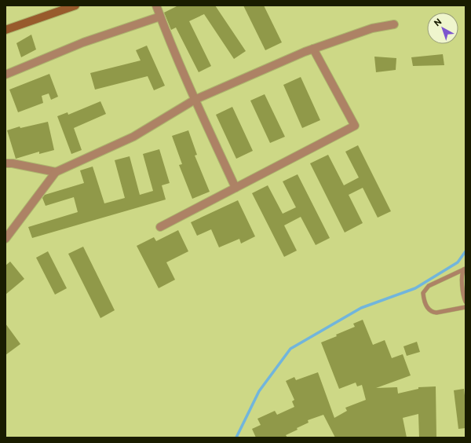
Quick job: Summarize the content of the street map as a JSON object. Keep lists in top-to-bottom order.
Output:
{
  "north": "top left"
}
